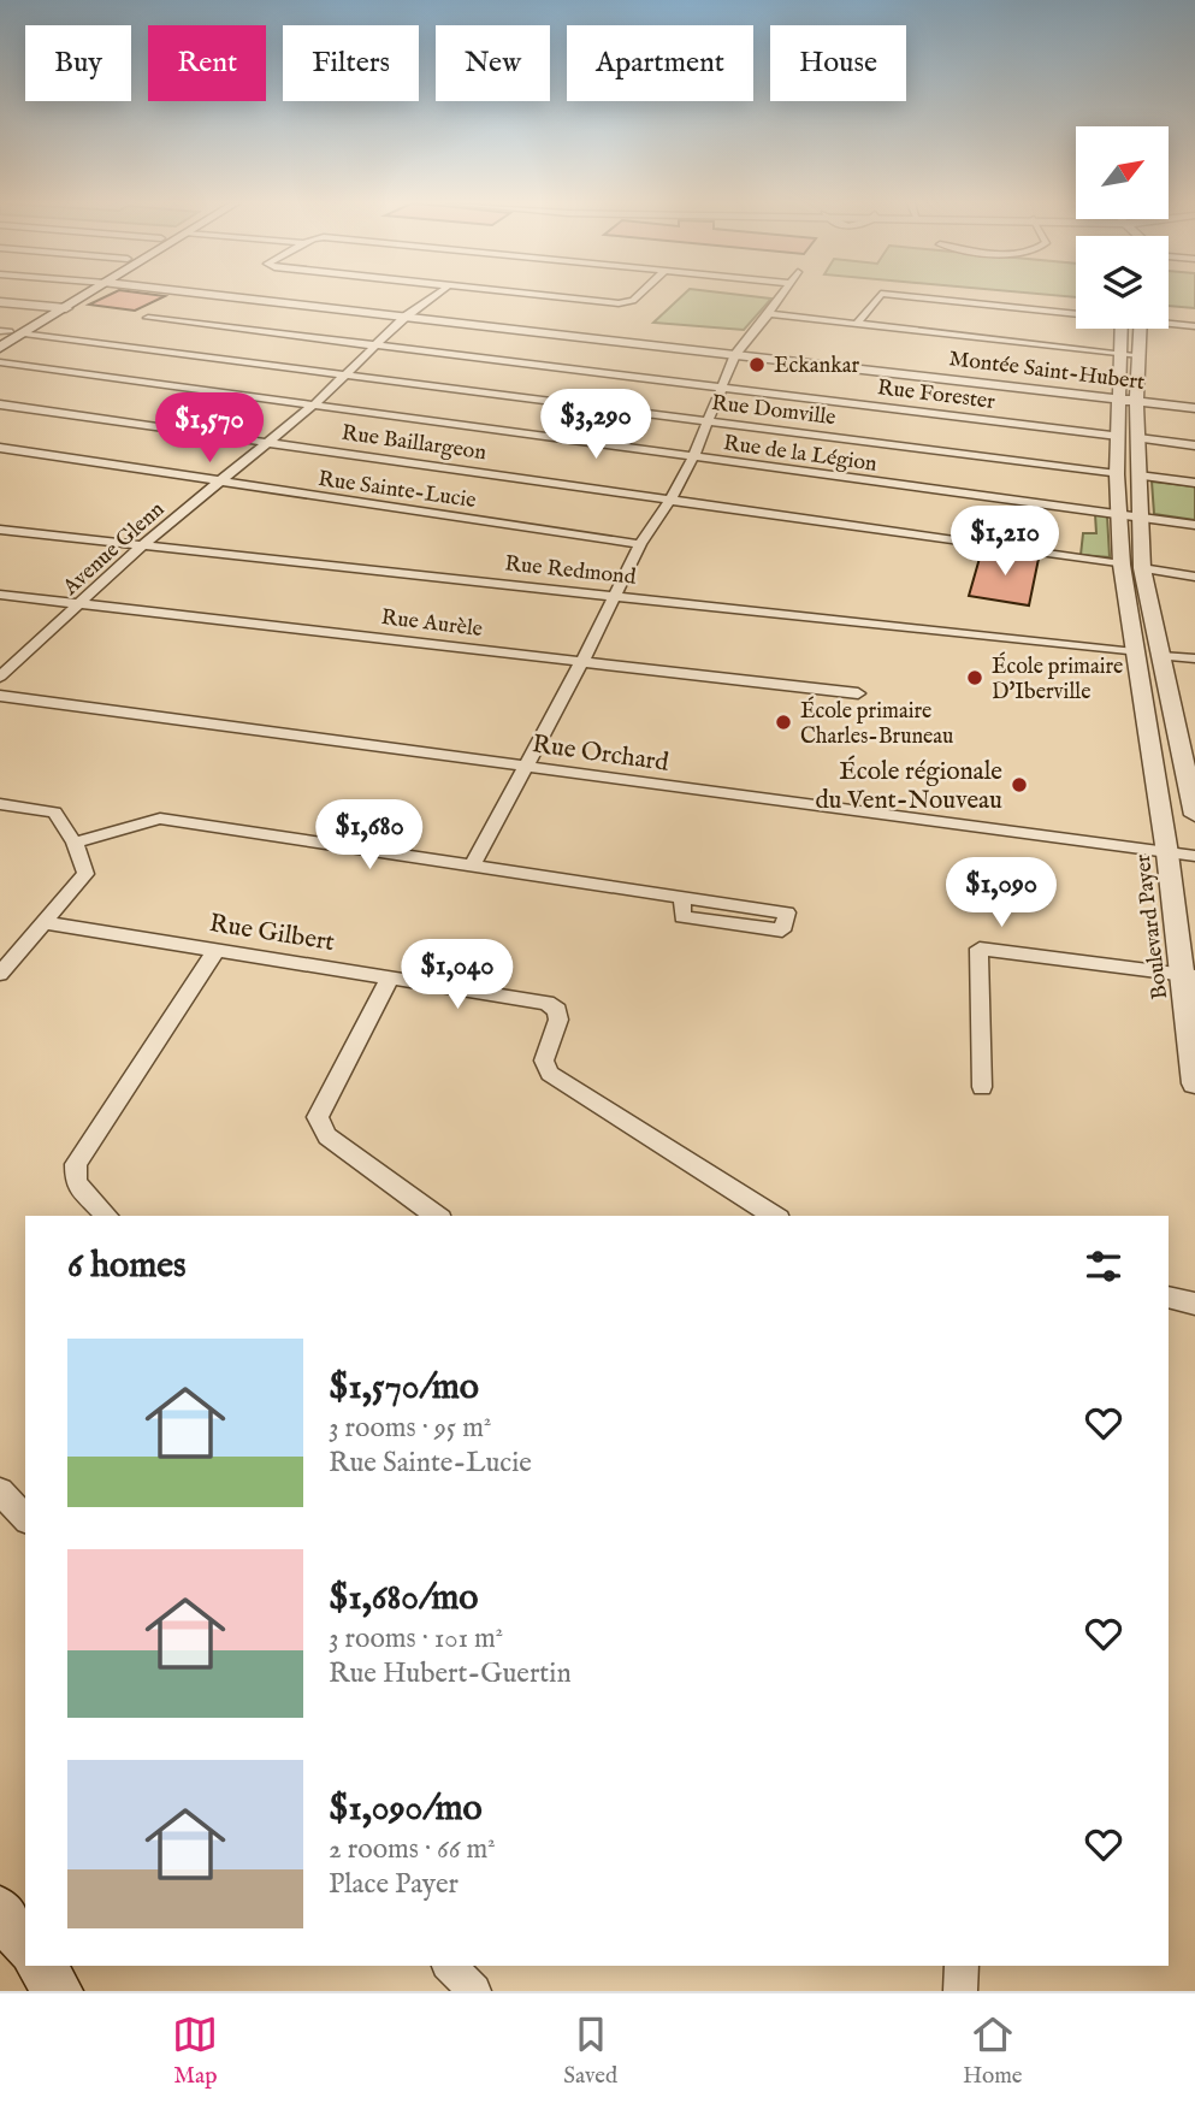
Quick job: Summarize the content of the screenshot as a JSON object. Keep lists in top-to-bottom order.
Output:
{
  "streets": {
    "street": [
      "Montée Saint-Hubert",
      "Rue Forester",
      "Rue Domville",
      "Rue Baillargeon",
      "Rue de la Légion",
      "Rue Sainte-Lucie",
      "Avenue Glenn",
      "Rue Redmond",
      "Rue Aurèle",
      "Rue Orchard",
      "Boulevard Payer",
      "Rue Gilbert"
    ]
  },
  "crossings": [
    ["Montée Saint-Hubert", "Avenue Glenn"],
    ["Montée Saint-Hubert", "Boulevard Payer"],
    ["Rue Forester", "Avenue Glenn"],
    ["Rue Forester", "Boulevard Payer"],
    ["Rue Domville", "Avenue Glenn"],
    ["Rue Domville", "Boulevard Payer"],
    ["Rue Baillargeon", "Avenue Glenn"],
    ["Rue Baillargeon", "Boulevard Payer"],
    ["Rue de la Légion", "Avenue Glenn"],
    ["Rue de la Légion", "Boulevard Payer"],
    ["Rue Sainte-Lucie", "Avenue Glenn"],
    ["Avenue Glenn", "Rue Redmond"],
    ["Avenue Glenn", "Rue Aurèle"],
    ["Rue Redmond", "Boulevard Payer"],
    ["Rue Orchard", "Boulevard Payer"]
  ],
  "places": [
    "Eckankar",
    "École primaire D'Iberville",
    "École primaire Charles-Bruneau",
    "École régionale du Vent-Nouveau"
  ],
  "north": "top right",
  "page": {
    "chip": [
      "Buy",
      "Rent",
      "Filters",
      "New",
      "Apartment",
      "House"
    ],
    "price": [
      "$3,290",
      "$1,570",
      "$1,210",
      "$1,680",
      "$1,090",
      "$1,040"
    ],
    "heading": "6 homes",
    "list": [
      {
        "name": "$1,570/mo",
        "note": "3 rooms · 95 m² · Rue Sainte-Lucie"
      },
      {
        "name": "$1,680/mo",
        "note": "3 rooms · 101 m² · Rue Hubert-Guertin"
      },
      {
        "name": "$1,090/mo",
        "note": "2 rooms · 66 m² · Place Payer"
      }
    ],
    "tabs": ["Map", "Saved", "Home"]
  }
}
